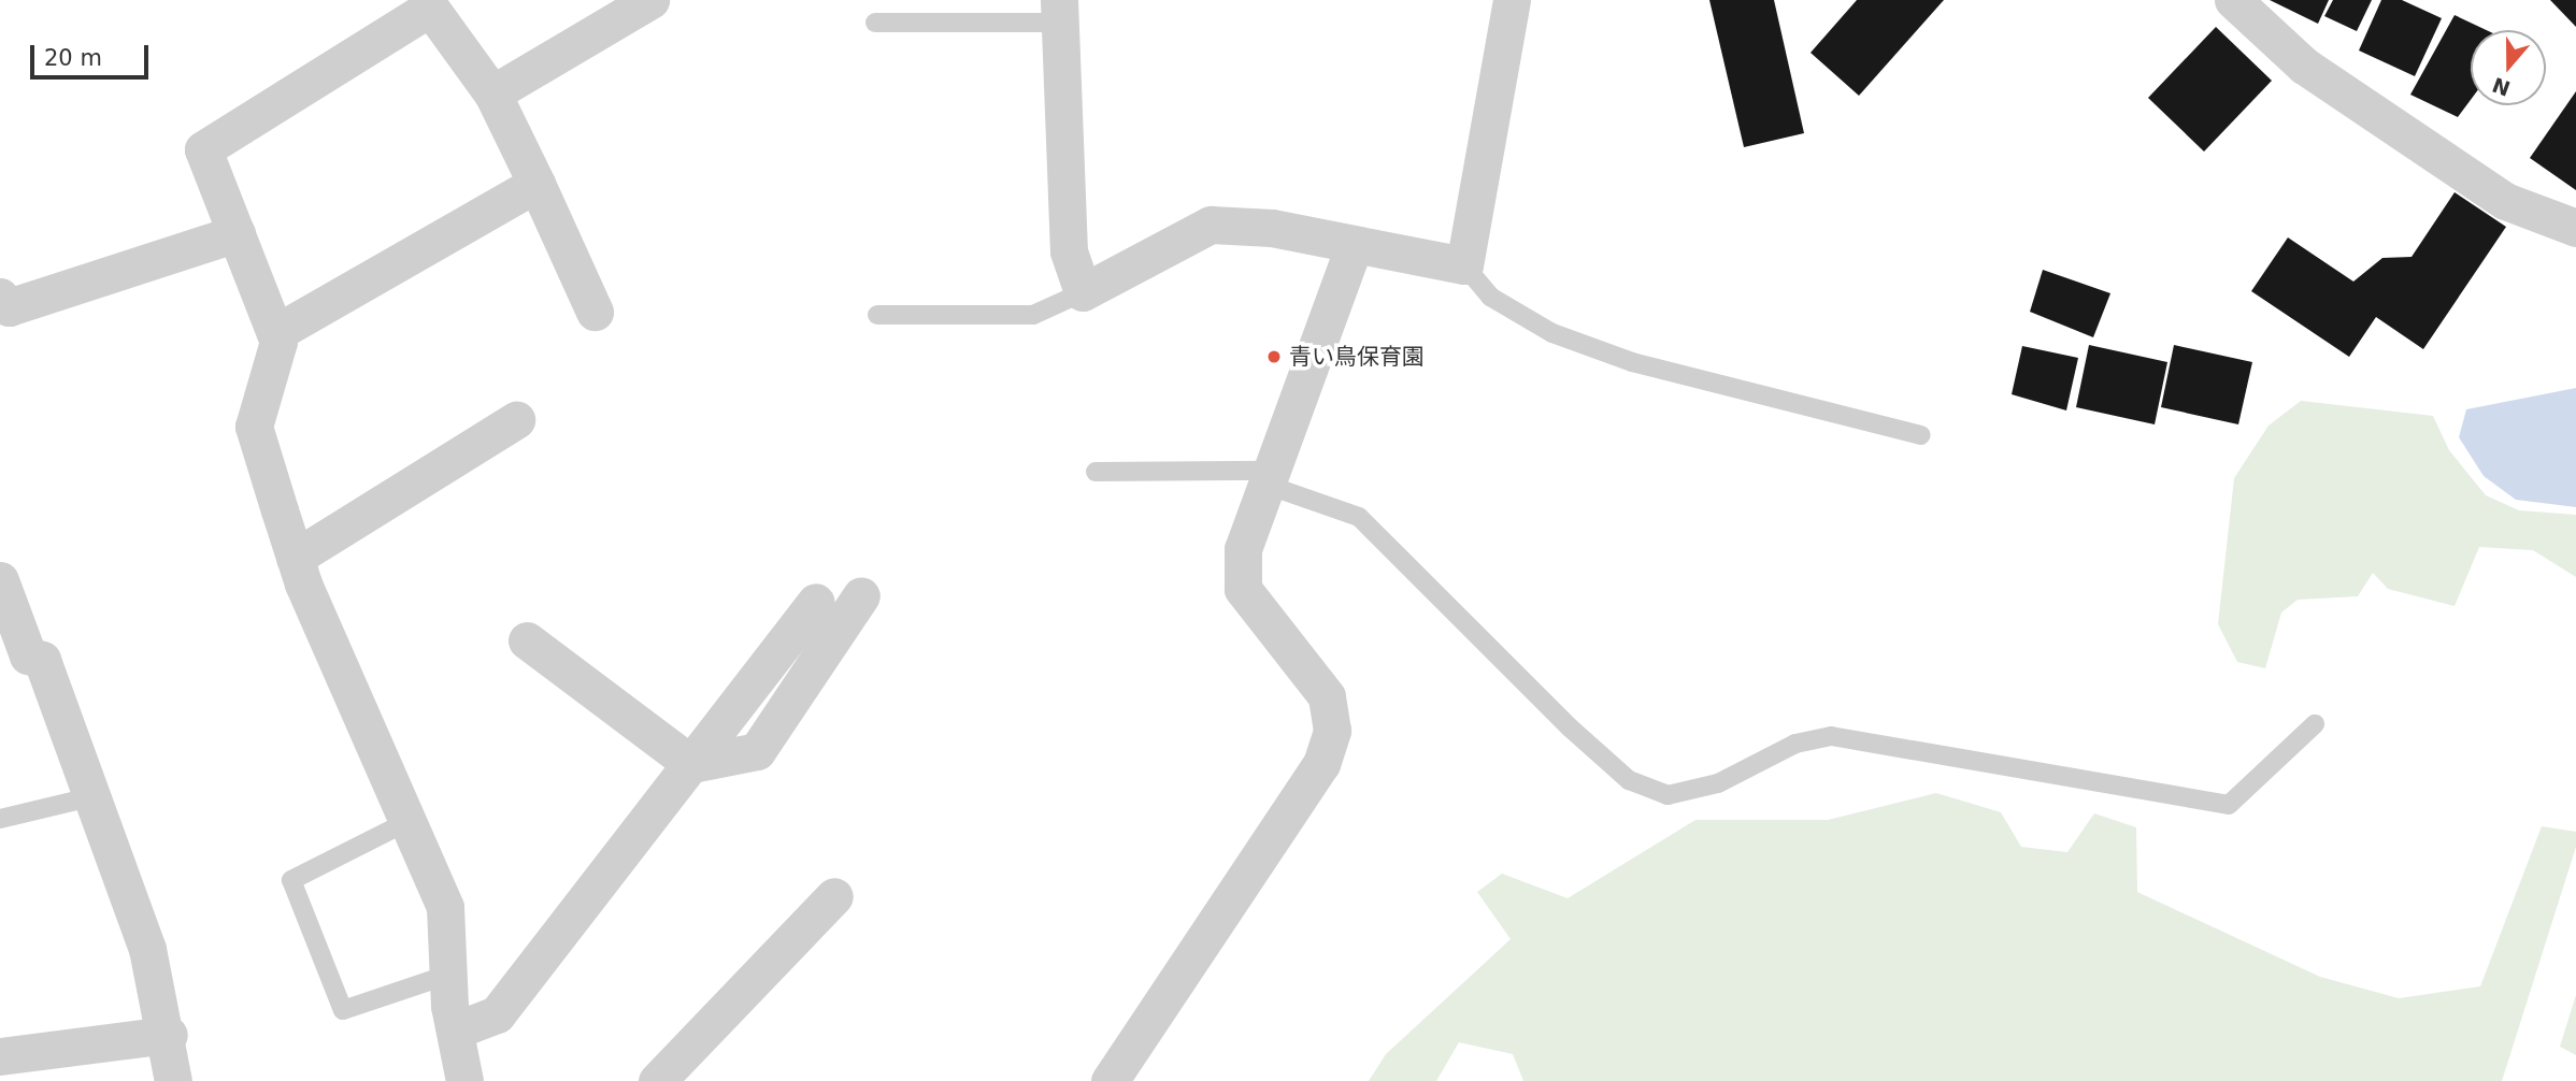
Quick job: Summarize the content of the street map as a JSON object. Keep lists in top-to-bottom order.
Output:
{
  "places": ["青い鳥保育園"],
  "scale_bar": "20 m",
  "north": "bottom"
}
